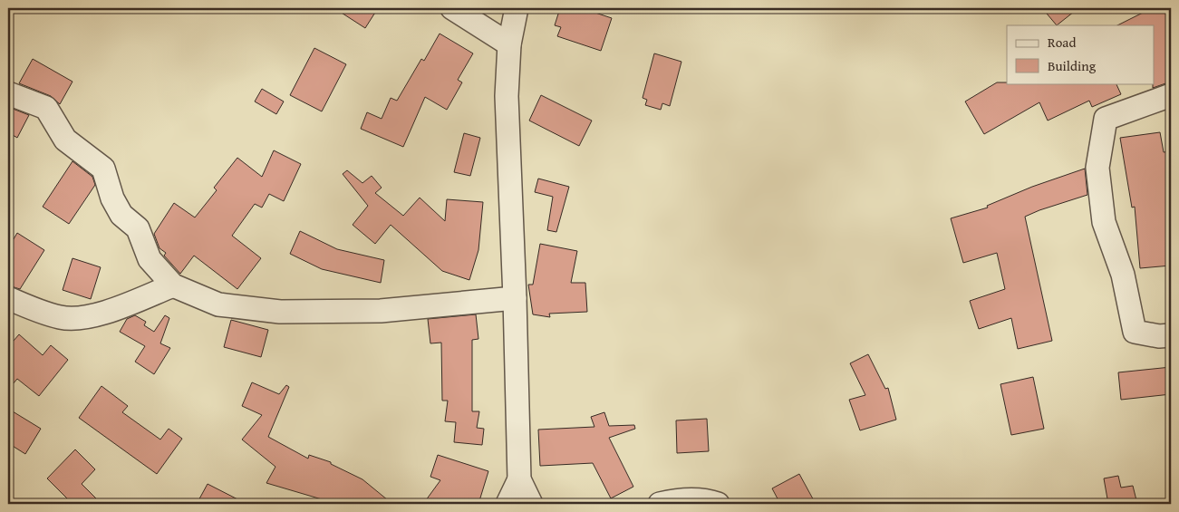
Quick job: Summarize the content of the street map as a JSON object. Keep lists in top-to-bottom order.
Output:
{
  "legend": ["Road", "Building"]
}
